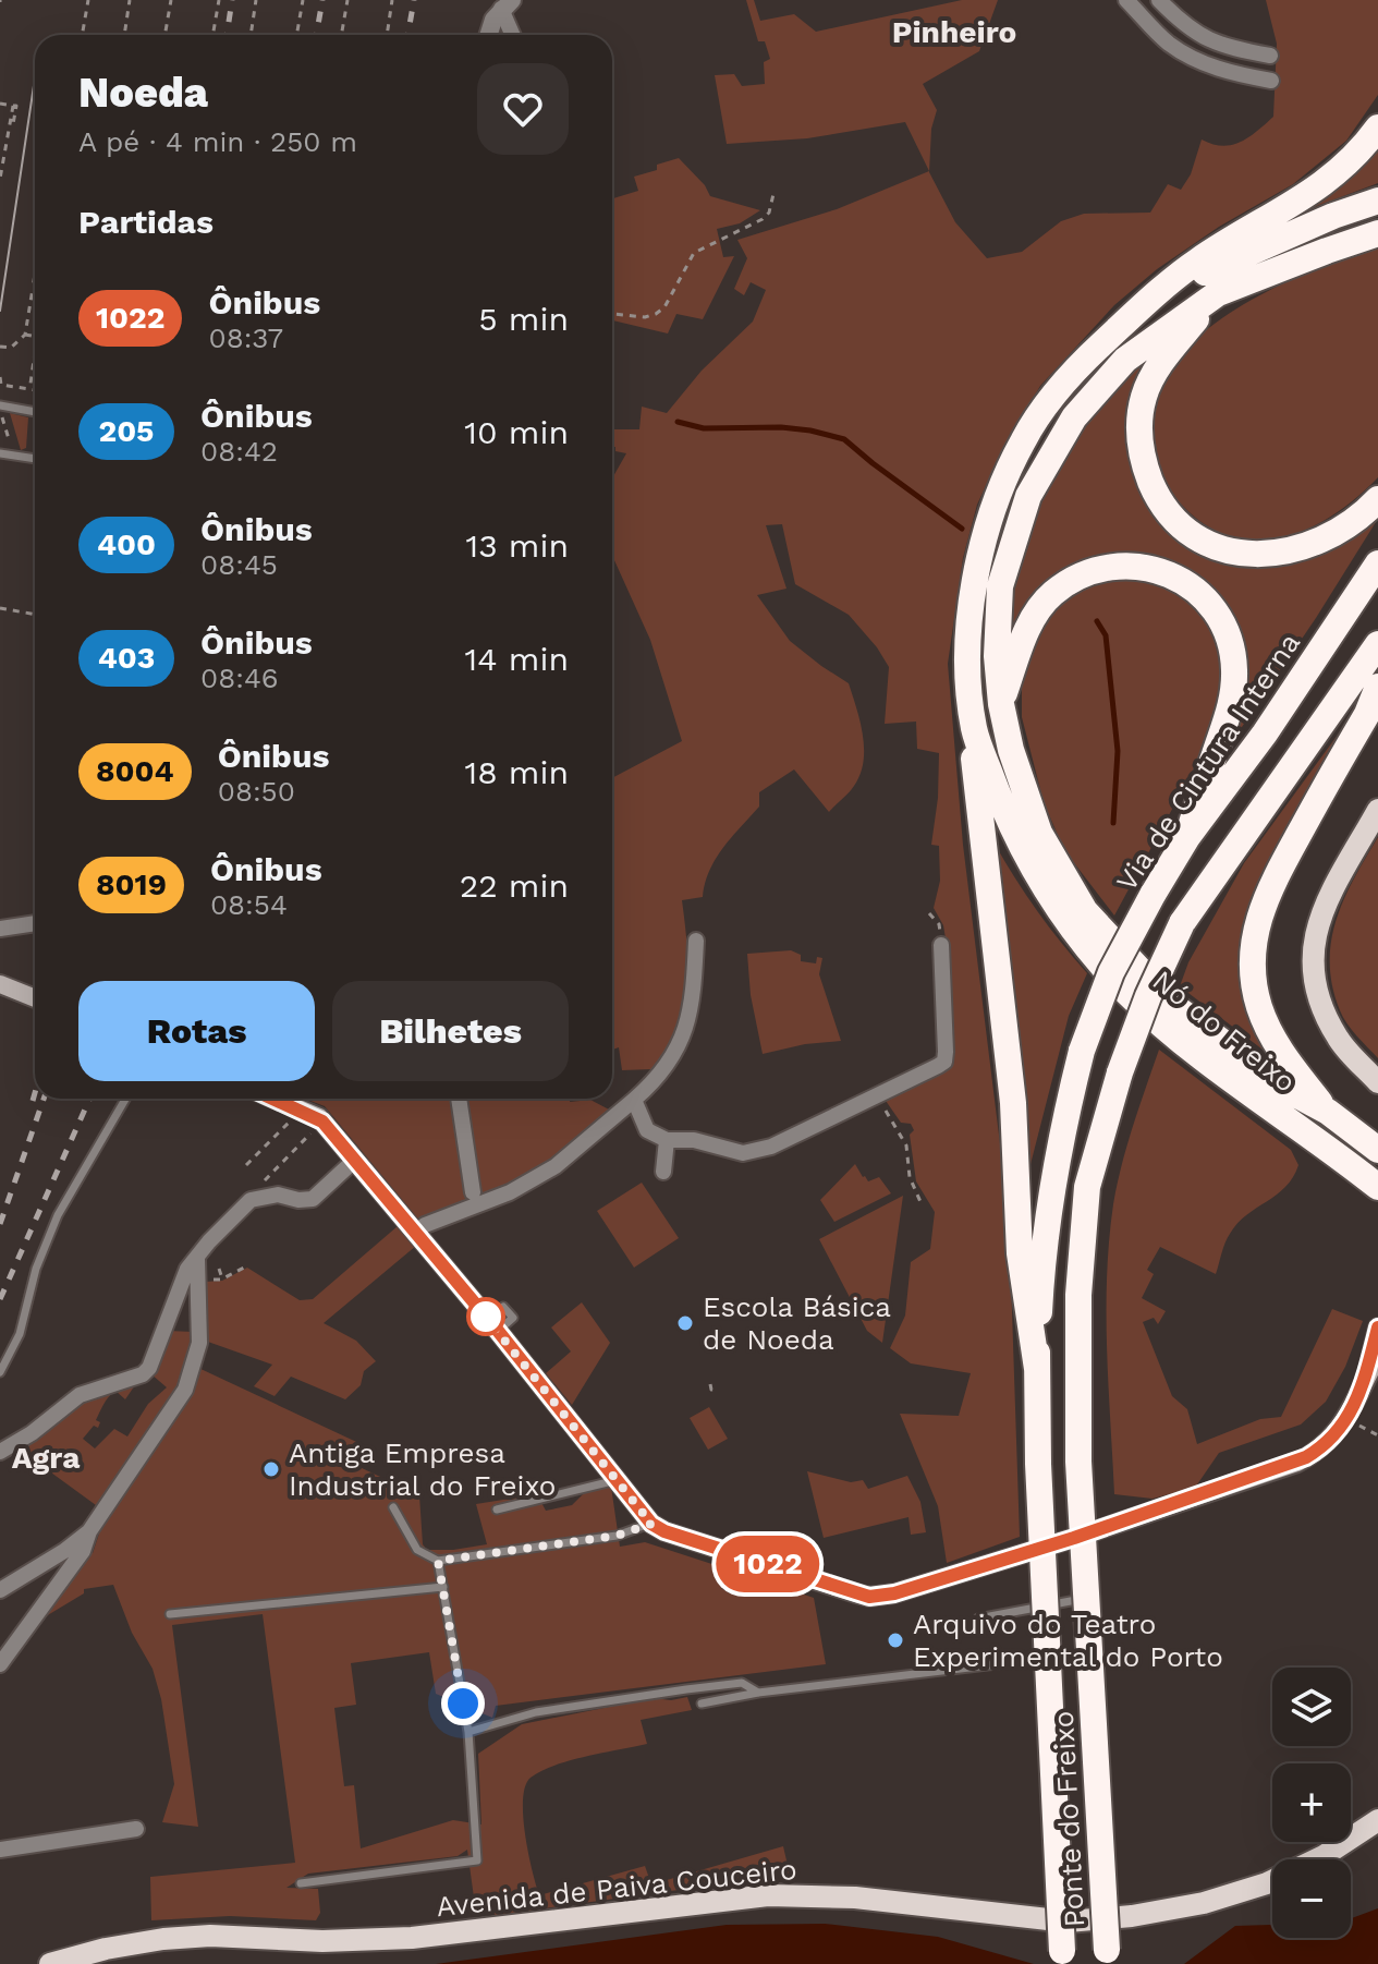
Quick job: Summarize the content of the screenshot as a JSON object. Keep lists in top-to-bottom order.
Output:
{
  "streets": {
    "highway": ["Via de Cintura Interna", "Nó do Freixo", "Ponte do Freixo"],
    "main road": ["Avenida de Paiva Couceiro"]
  },
  "crossings": [
    ["Via de Cintura Interna", "Ponte do Freixo"]
  ],
  "districts": ["Pinheiro", "Agra"],
  "places": ["Escola Básica de Noeda", "Antiga Empresa Industrial do Freixo", "Arquivo do Teatro Experimental do Porto"],
  "lines": ["bus line 1022"],
  "page": {
    "on_map": "1022",
    "heading": [
      ["Noeda", "A pé · 4 min · 250 m"],
      "Partidas"
    ],
    "list": [
      {
        "mark": "1022",
        "name": "Ônibus",
        "note": "08:37",
        "value": "5 min"
      },
      {
        "mark": "205",
        "name": "Ônibus",
        "note": "08:42",
        "value": "10 min"
      },
      {
        "mark": "400",
        "name": "Ônibus",
        "note": "08:45",
        "value": "13 min"
      },
      {
        "mark": "403",
        "name": "Ônibus",
        "note": "08:46",
        "value": "14 min"
      },
      {
        "mark": "8004",
        "name": "Ônibus",
        "note": "08:50",
        "value": "18 min"
      },
      {
        "mark": "8019",
        "name": "Ônibus",
        "note": "08:54",
        "value": "22 min"
      }
    ],
    "buttons": ["Rotas", "Bilhetes"],
    "map_buttons": ["+", "−"]
  }
}
